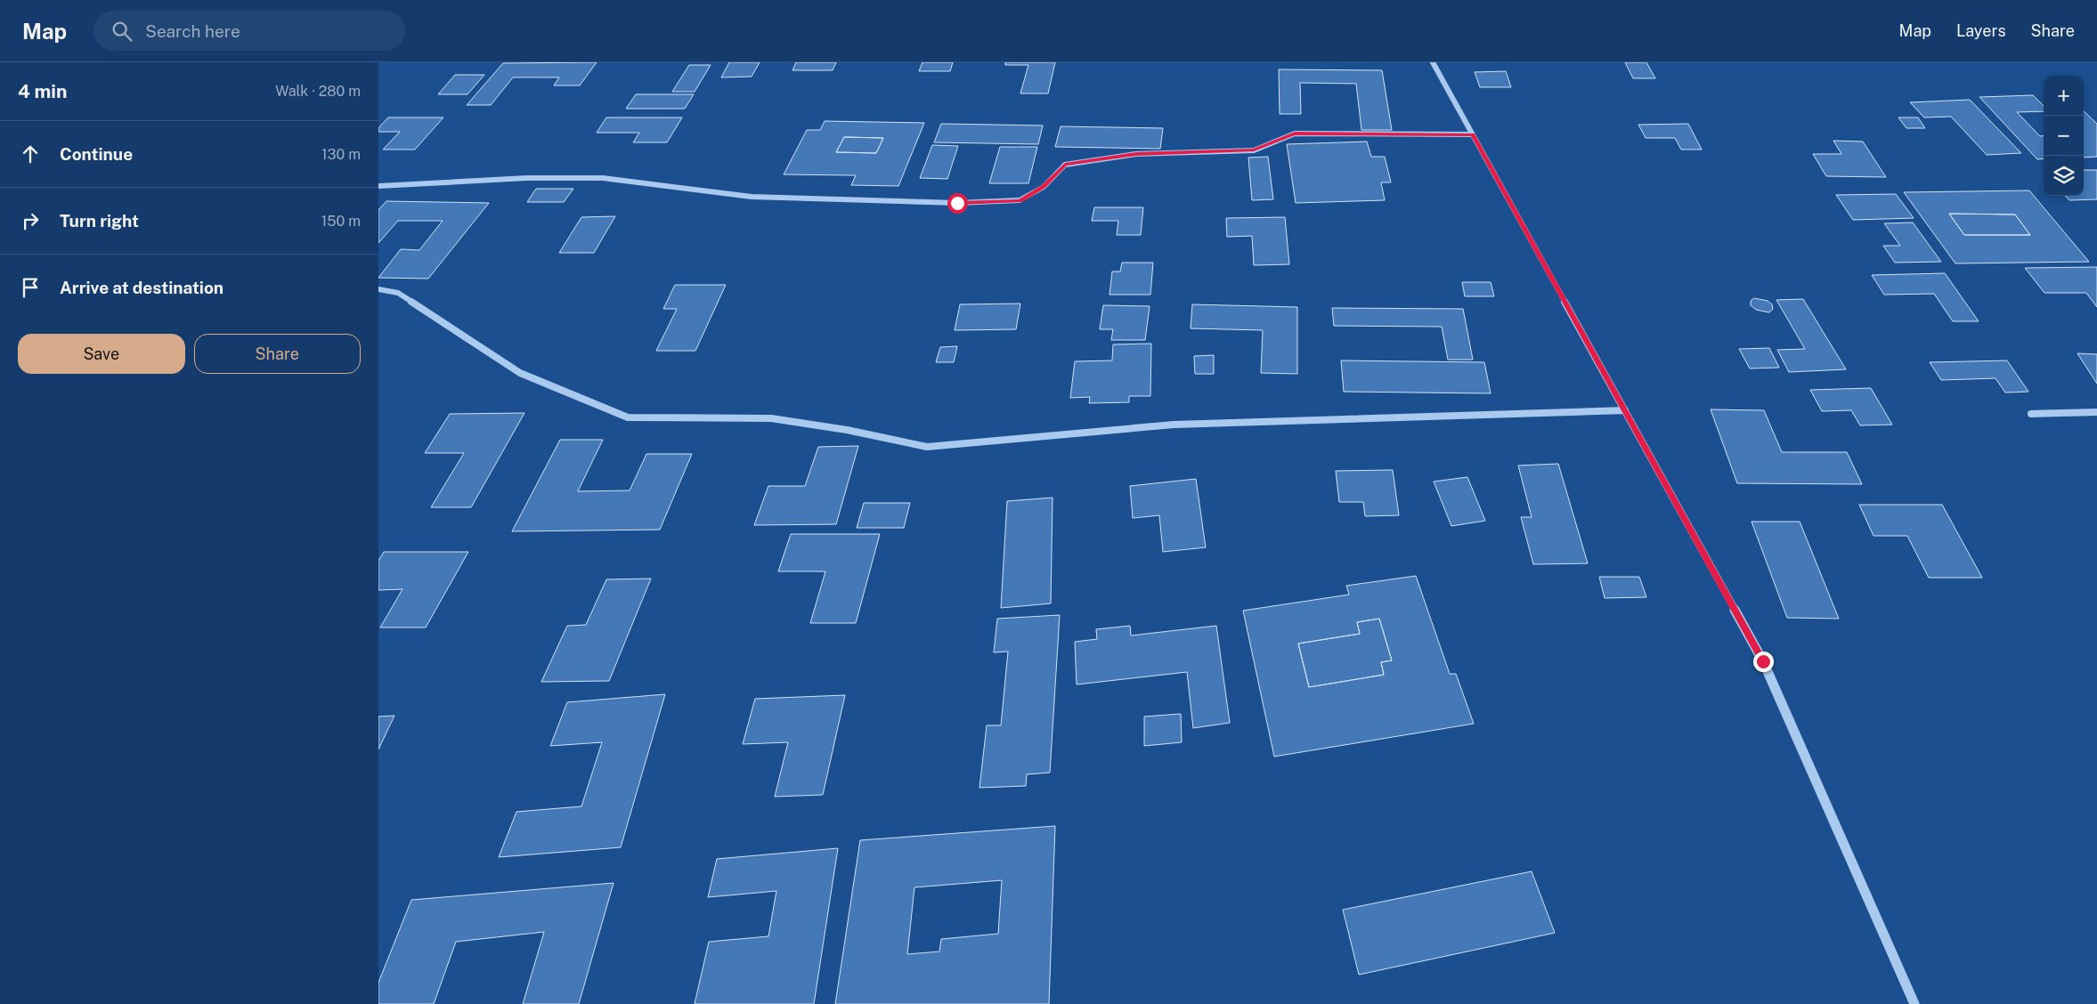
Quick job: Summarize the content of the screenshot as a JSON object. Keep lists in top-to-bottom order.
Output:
{
  "page": {
    "header": "Map",
    "search": "Search here",
    "nav": ["Map", "Layers", "Share"],
    "heading": ["4 min", "Walk · 280 m"],
    "map_buttons": ["+", "−"],
    "list": [
      ["Continue", "130 m"],
      ["Turn right", "150 m"],
      "Arrive at destination"
    ],
    "buttons": ["Save", "Share"]
  }
}
